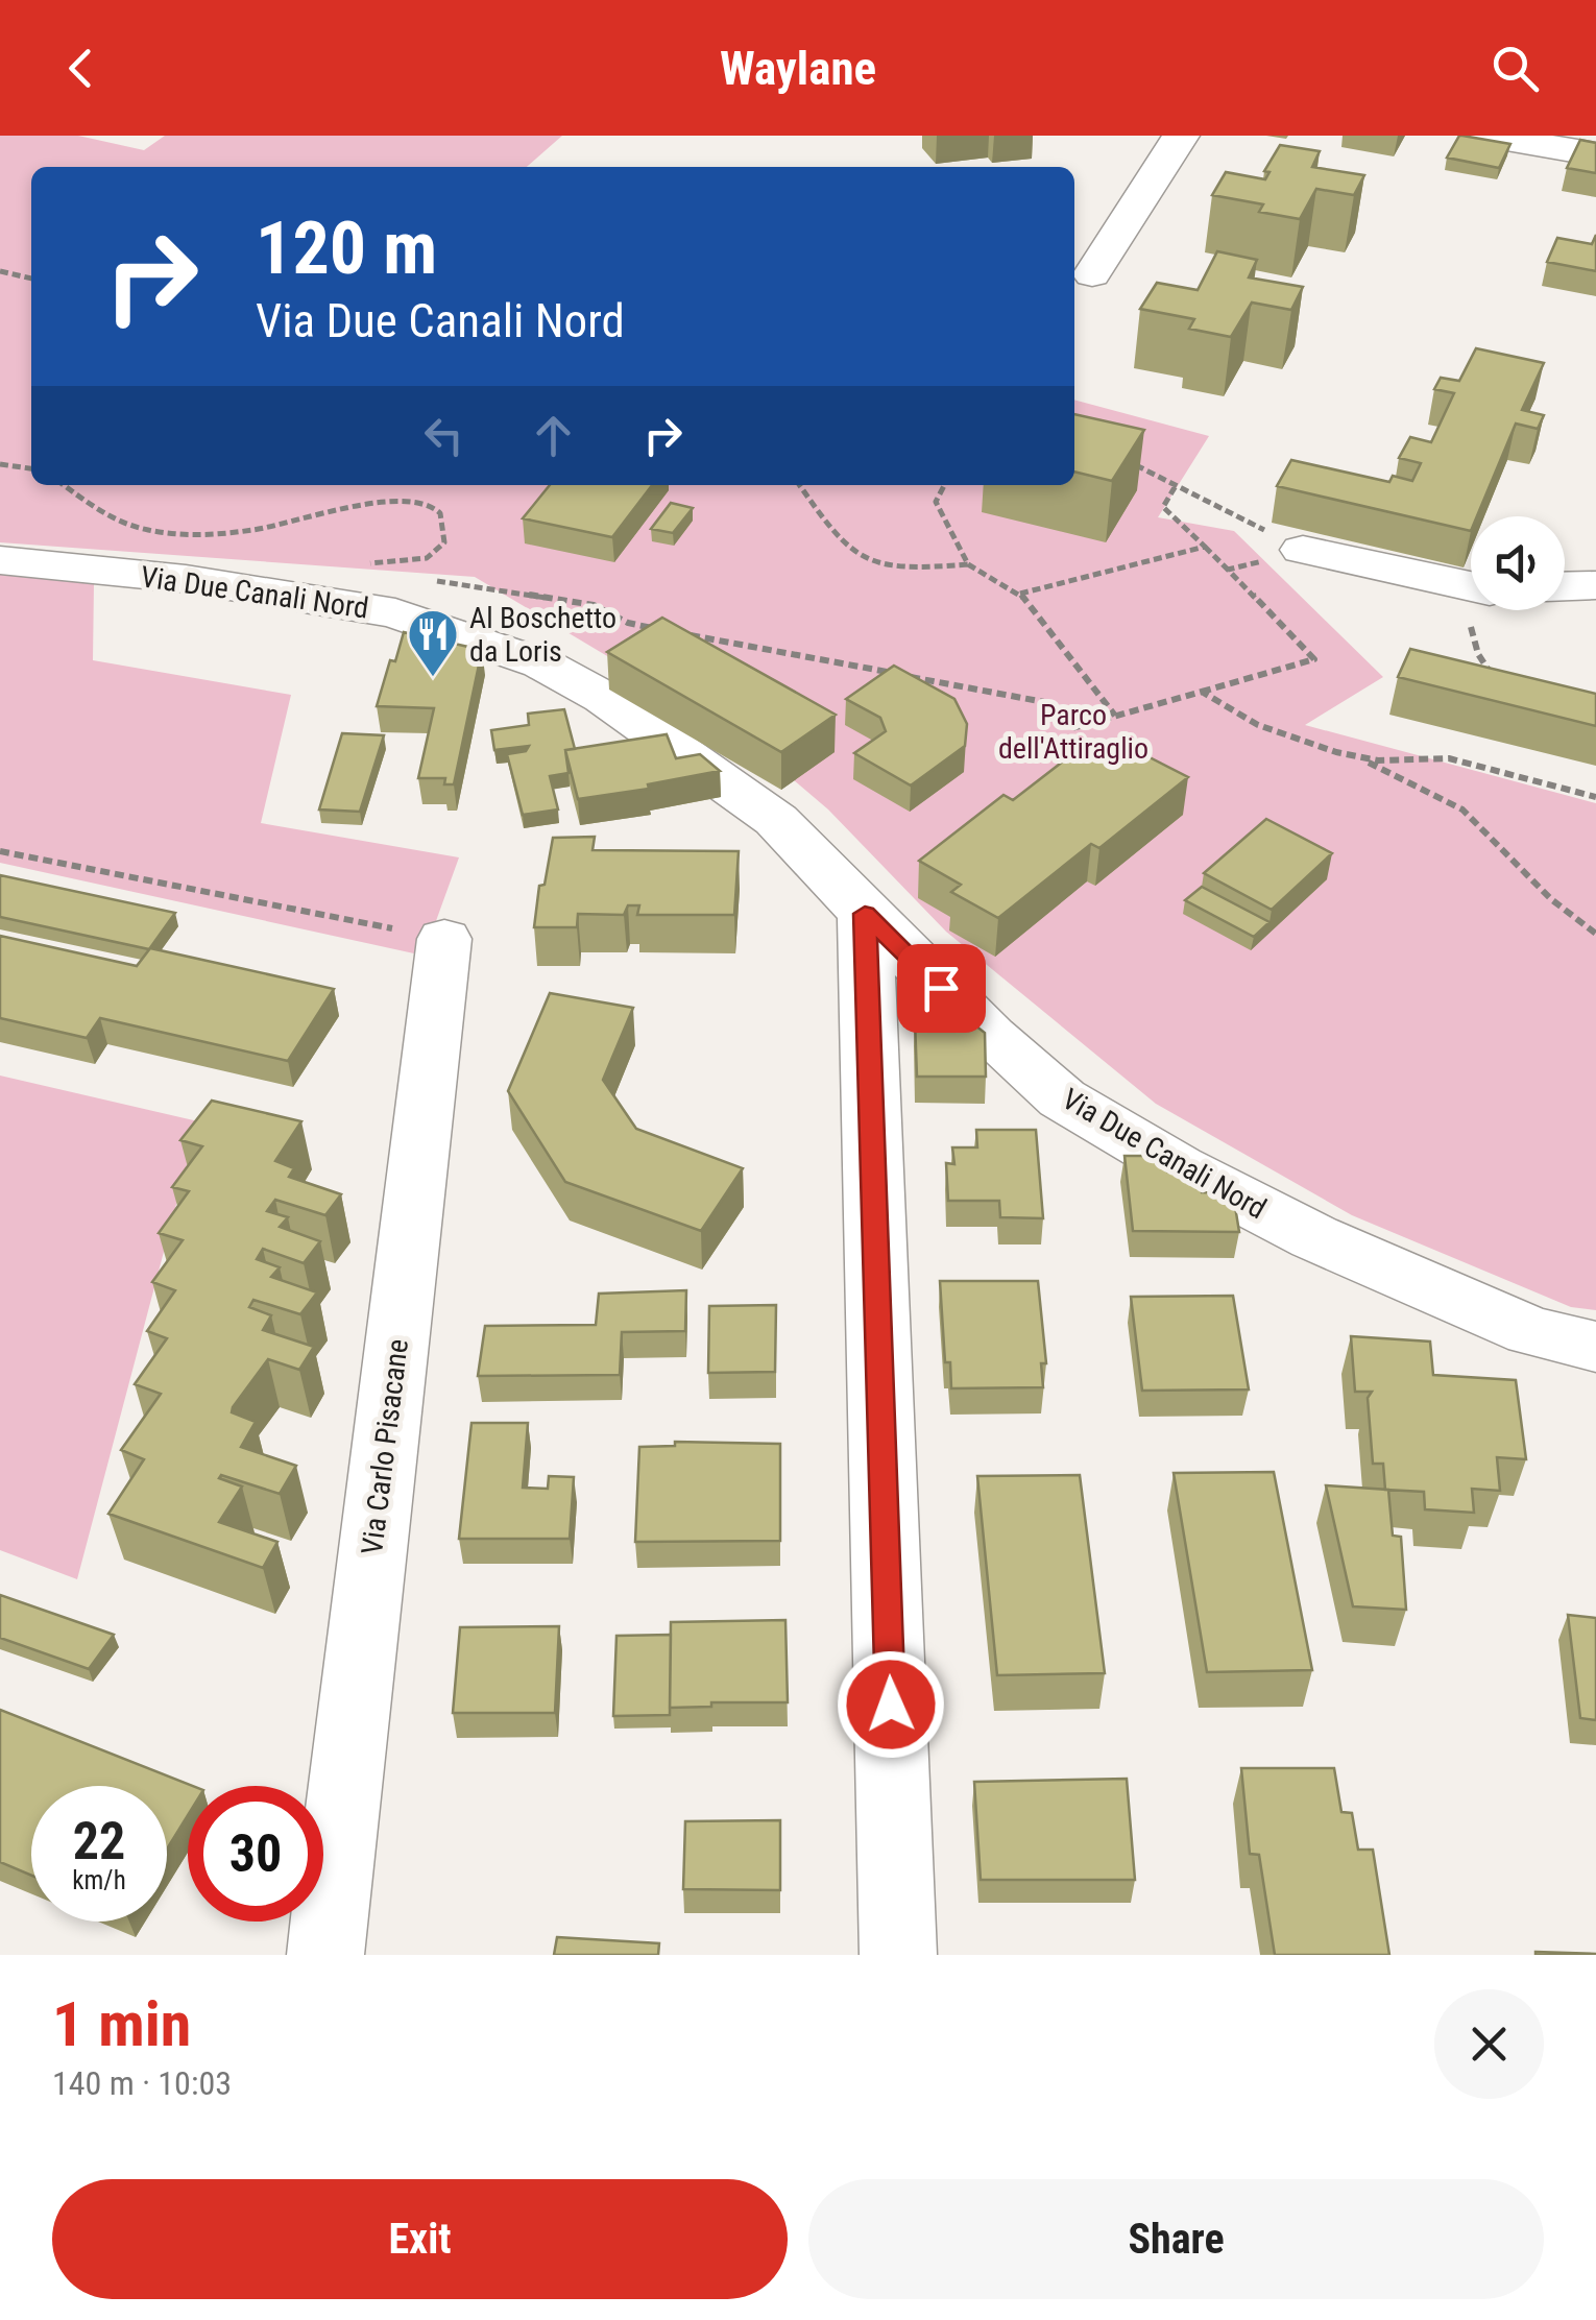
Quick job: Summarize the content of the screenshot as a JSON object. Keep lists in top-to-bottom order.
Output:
{
  "streets": {
    "street": ["Via Due Canali Nord", "Via Carlo Pisacane"]
  },
  "parks": ["Parco dell'Attiraglio"],
  "places": {
    "restaurant": ["Al Boschetto da Loris"]
  },
  "page": {
    "header": "Waylane",
    "turn": ["120 m", "Via Due Canali Nord"],
    "speed": "22 km/h",
    "limit": "30",
    "heading": ["1 min", "140 m · 10:03"],
    "buttons": ["Exit", "Share"]
  }
}
